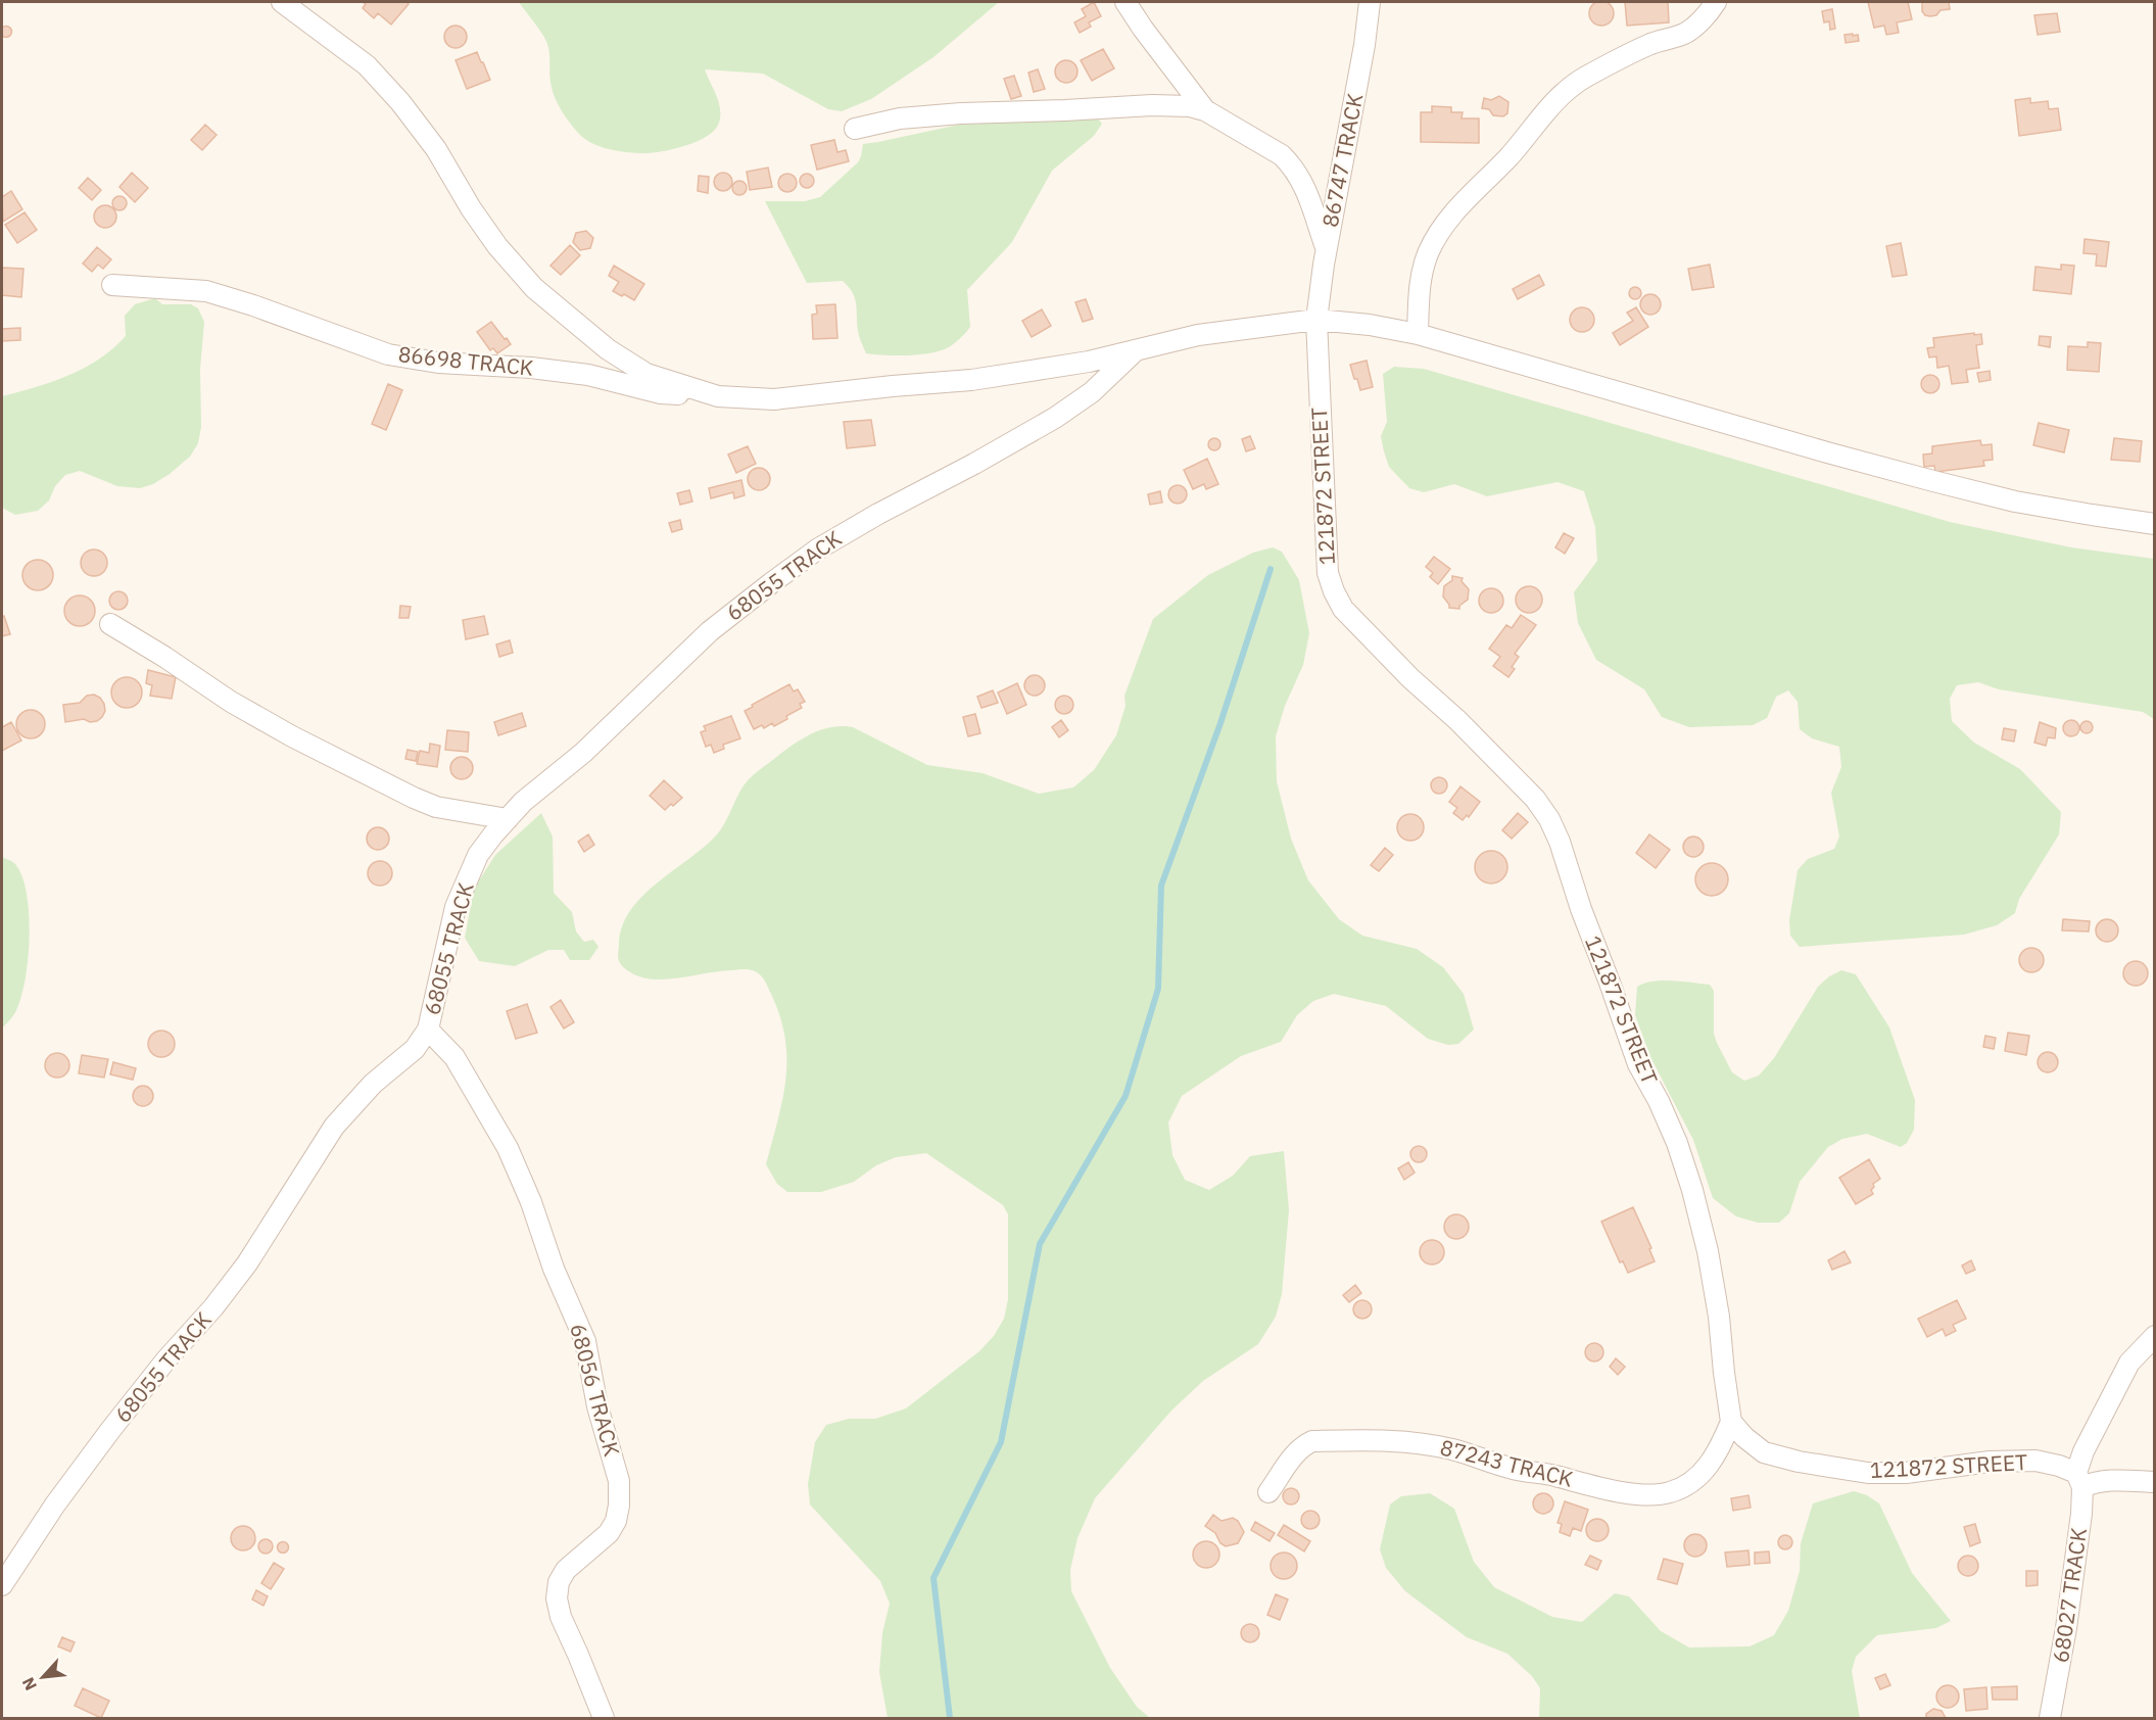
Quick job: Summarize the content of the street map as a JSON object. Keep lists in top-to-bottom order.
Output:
{
  "streets": {
    "street": [
      "86747 TRACK",
      "86698 TRACK",
      "121872 STREET",
      "68055 TRACK",
      "68056 TRACK",
      "87243 TRACK",
      "68027 TRACK"
    ]
  },
  "crossings": [
    ["86747 TRACK", "121872 STREET"],
    ["121872 STREET", "87243 TRACK"],
    ["121872 STREET", "68027 TRACK"],
    ["68055 TRACK", "68056 TRACK"]
  ],
  "north": "bottom left"
}
